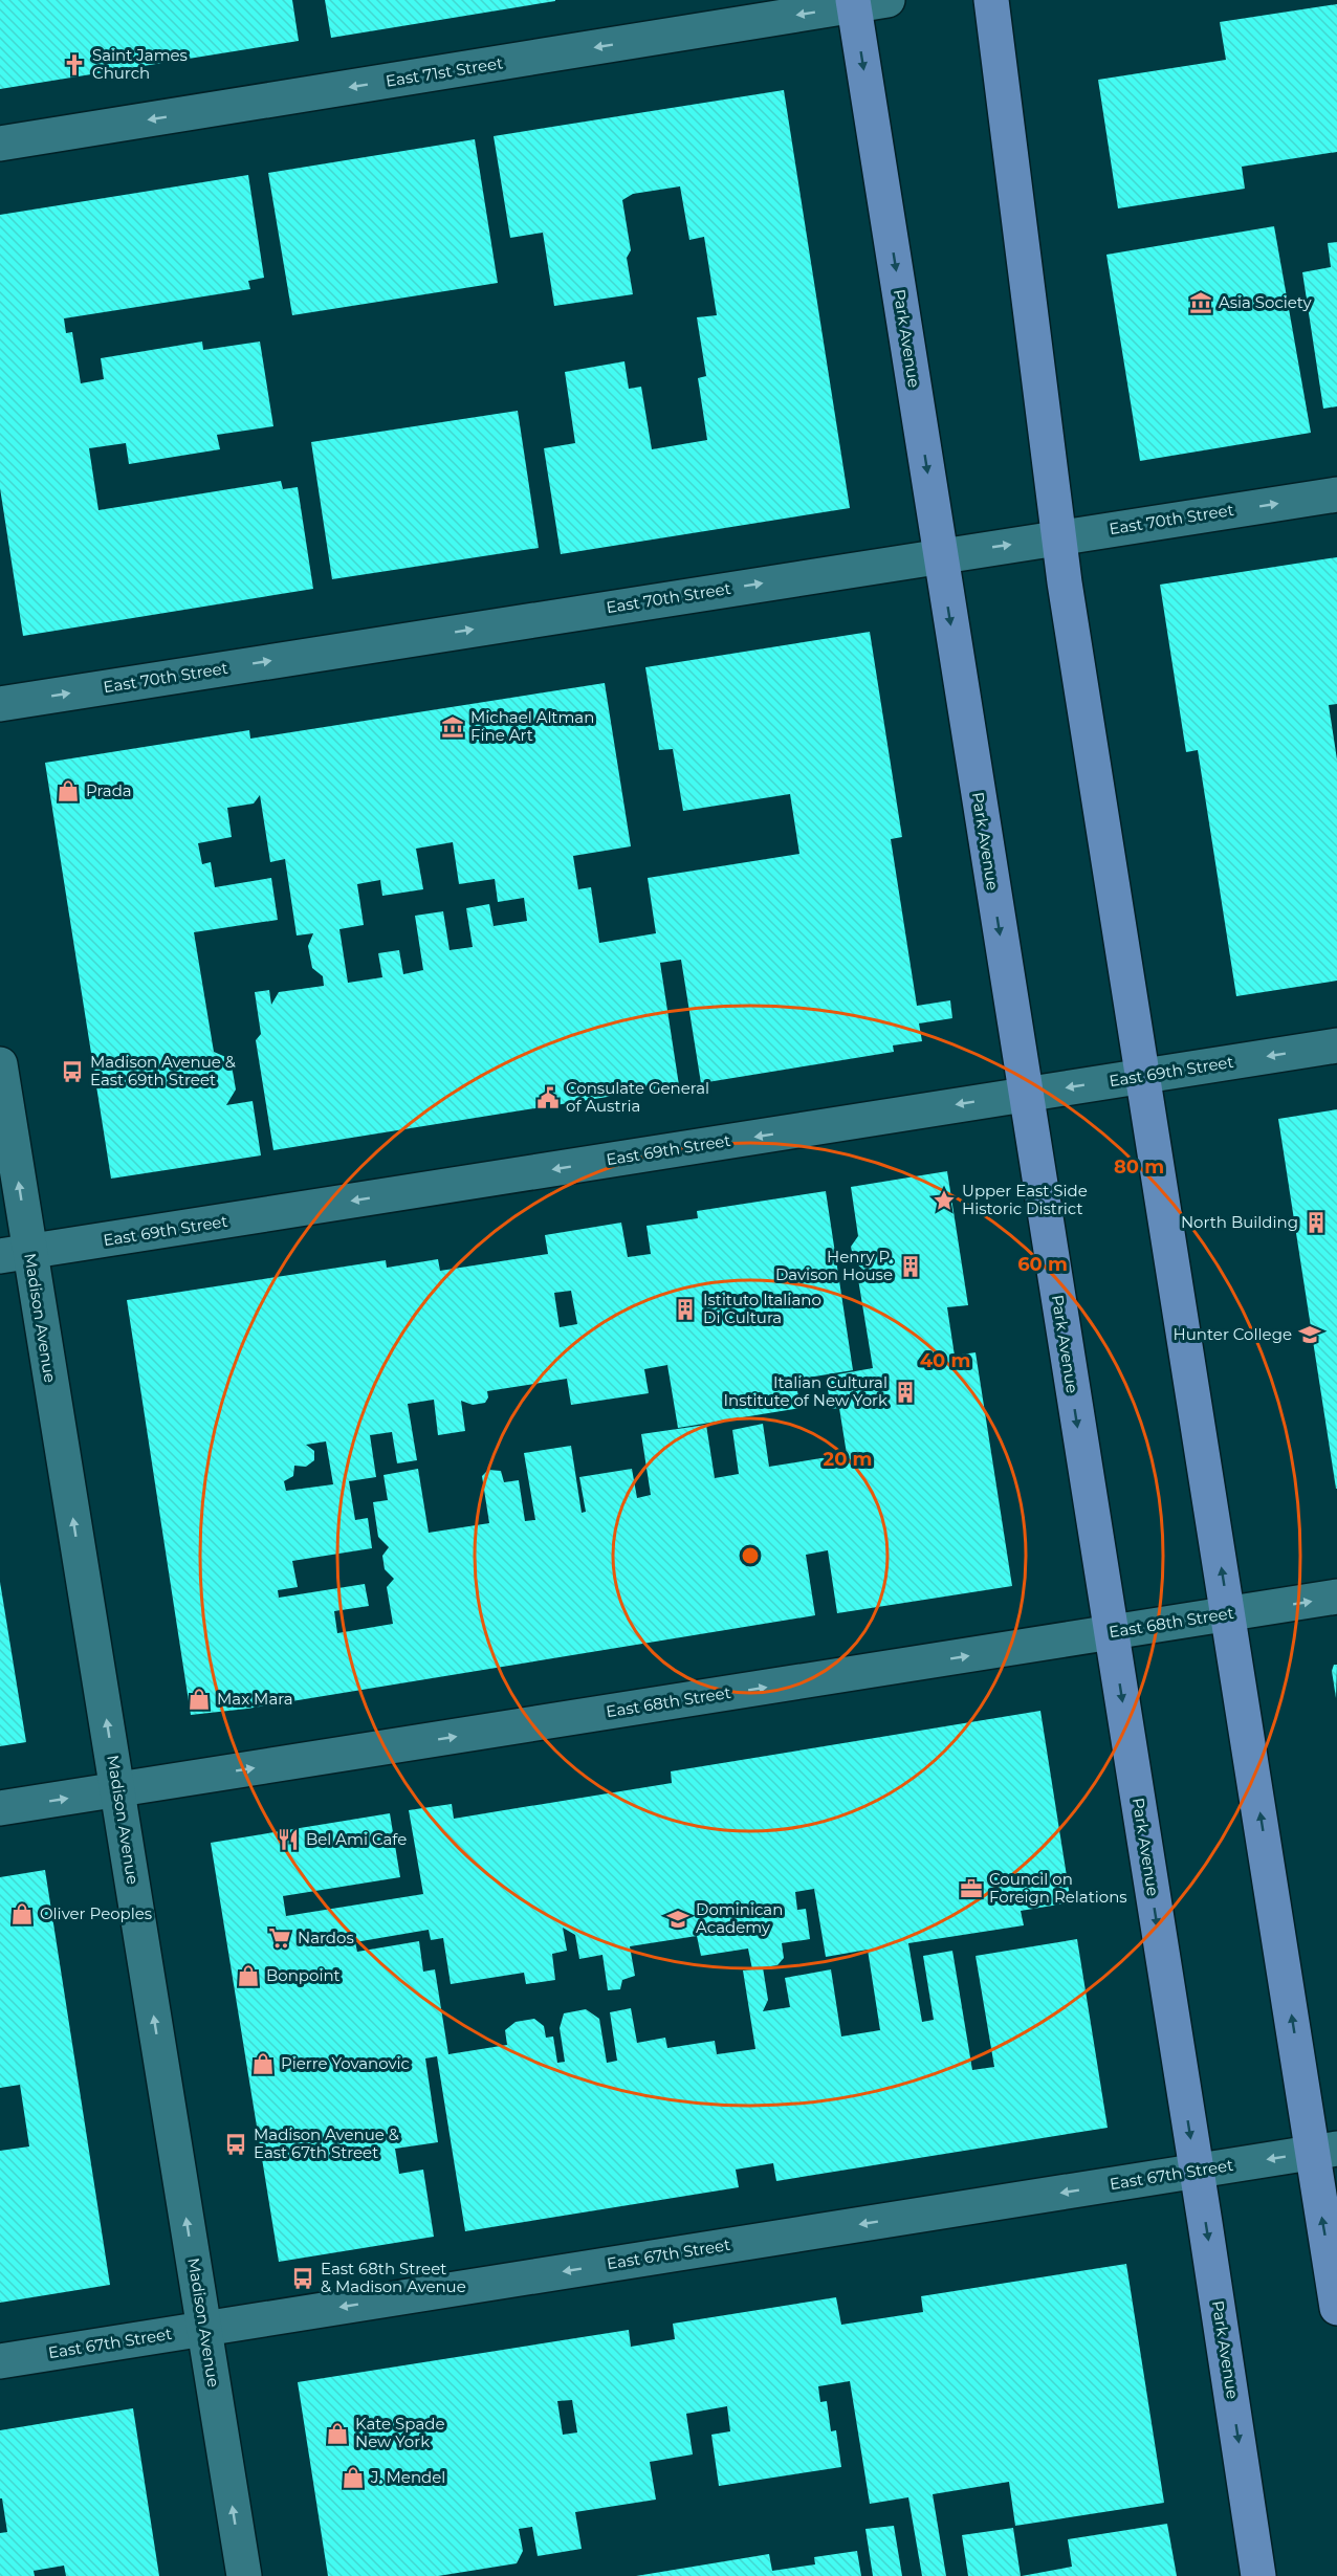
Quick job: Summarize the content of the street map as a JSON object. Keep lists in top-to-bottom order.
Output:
{
  "streets": {
    "main road": ["Park Avenue"],
    "street": [
      "East 71st Street",
      "East 70th Street",
      "East 69th Street",
      "Madison Avenue",
      "East 68th Street",
      "East 67th Street"
    ]
  },
  "crossings": [
    ["East 71st Street", "Park Avenue"],
    ["Park Avenue", "East 70th Street"],
    ["Park Avenue", "East 69th Street"],
    ["Park Avenue", "East 68th Street"],
    ["Park Avenue", "East 67th Street"],
    ["East 69th Street", "Madison Avenue"],
    ["Madison Avenue", "East 68th Street"],
    ["Madison Avenue", "East 67th Street"]
  ],
  "one_way": [
    "East 71st Street",
    "East 70th Street",
    "East 69th Street",
    "Madison Avenue",
    "East 68th Street",
    "East 67th Street"
  ],
  "places": {
    "church": ["Saint James Church"],
    "museum": ["Asia Society", "Michael Altman Fine Art"],
    "shop": [
      "Prada",
      "Max Mara",
      "Oliver Peoples",
      "Bonpoint",
      "Pierre Yovanovic",
      "Kate Spade New York",
      "J. Mendel"
    ],
    "bus stop": ["Madison Avenue & East 69th Street", "Madison Avenue & East 67th Street", "East 68th Street & Madison Avenue"],
    "public building": ["Consulate General of Austria"],
    "place": ["Upper East Side Historic District"],
    "building": [
      "North Building",
      "Henry P. Davison House",
      "Istituto Italiano Di Cultura",
      "Italian Cultural Institute of New York"
    ],
    "school or university": ["Hunter College", "Dominican Academy"],
    "restaurant": ["Bel Ami Cafe"],
    "office": ["Council on Foreign Relations"],
    "supermarket": ["Nardos"]
  },
  "rings": [
    "80 m",
    "60 m",
    "40 m",
    "20 m"
  ]
}
